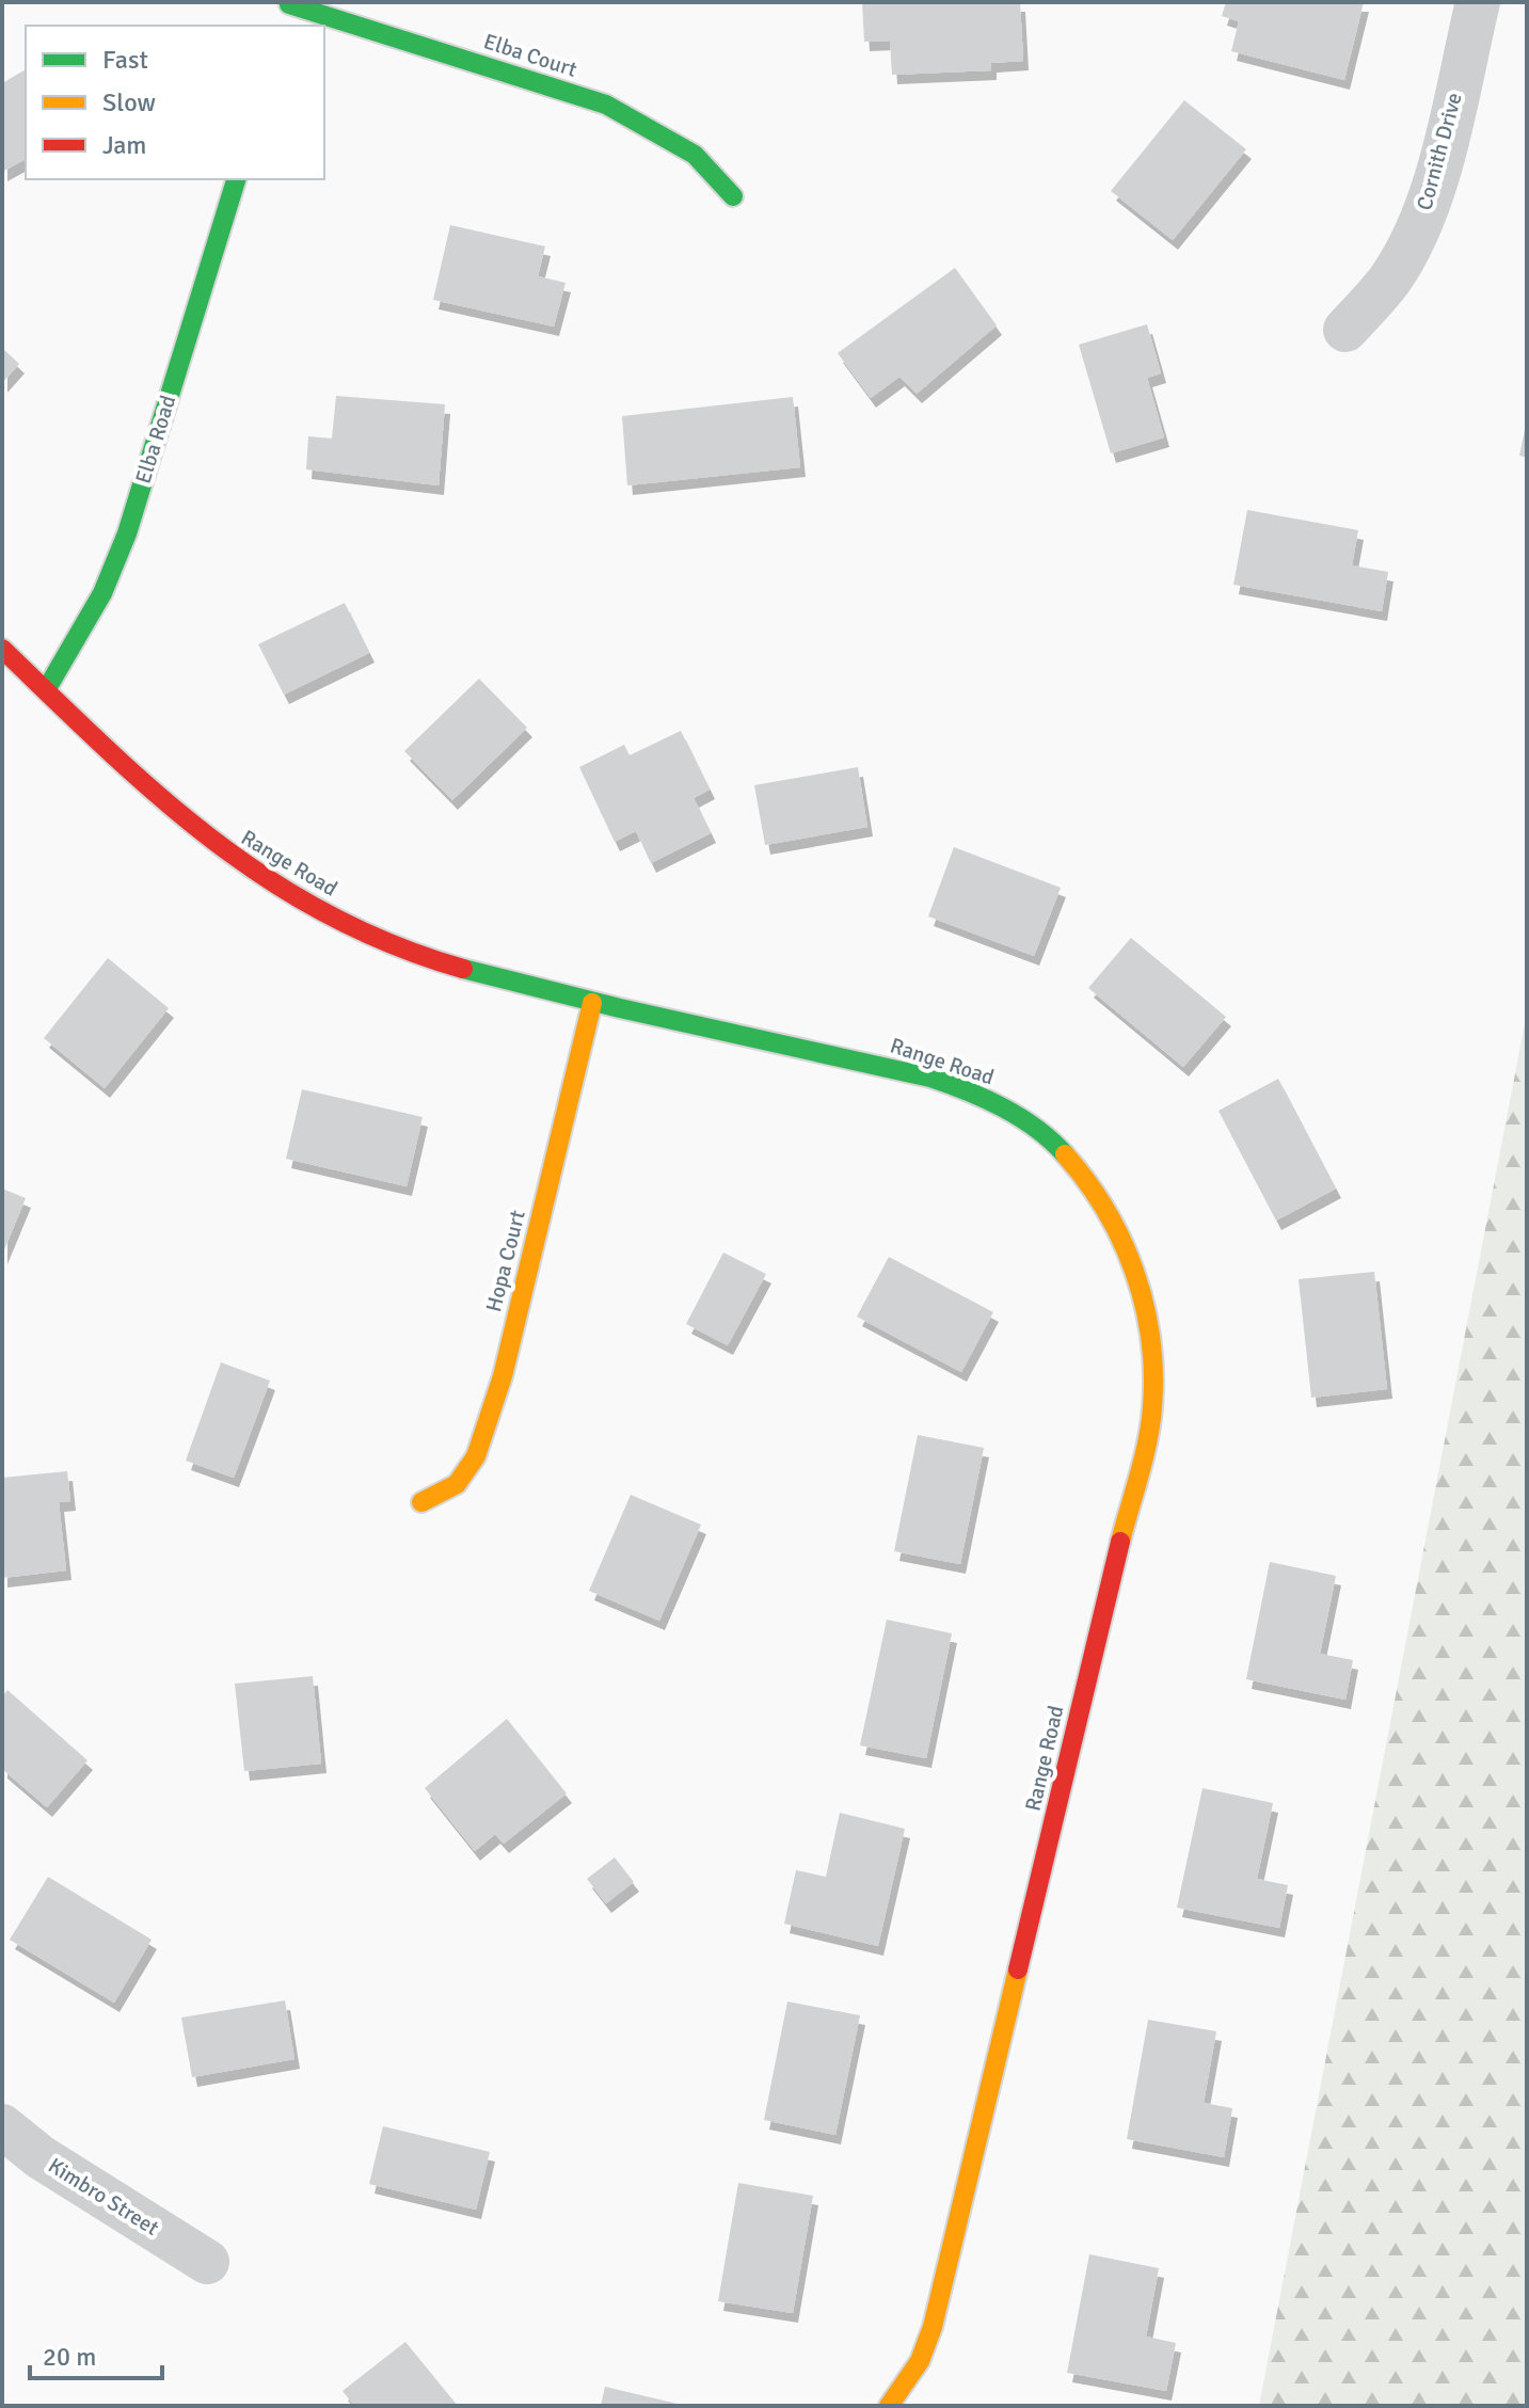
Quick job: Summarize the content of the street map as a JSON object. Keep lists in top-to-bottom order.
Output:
{
  "streets": {
    "street": [
      "Elba Court",
      "Cornith Drive",
      "Elba Road",
      "Range Road",
      "Hopa Court",
      "Kimbro Street"
    ]
  },
  "crossings": [
    ["Elba Road", "Range Road"],
    ["Range Road", "Hopa Court"]
  ],
  "legend": ["Fast", "Slow", "Jam"],
  "scale_bar": "20 m"
}
